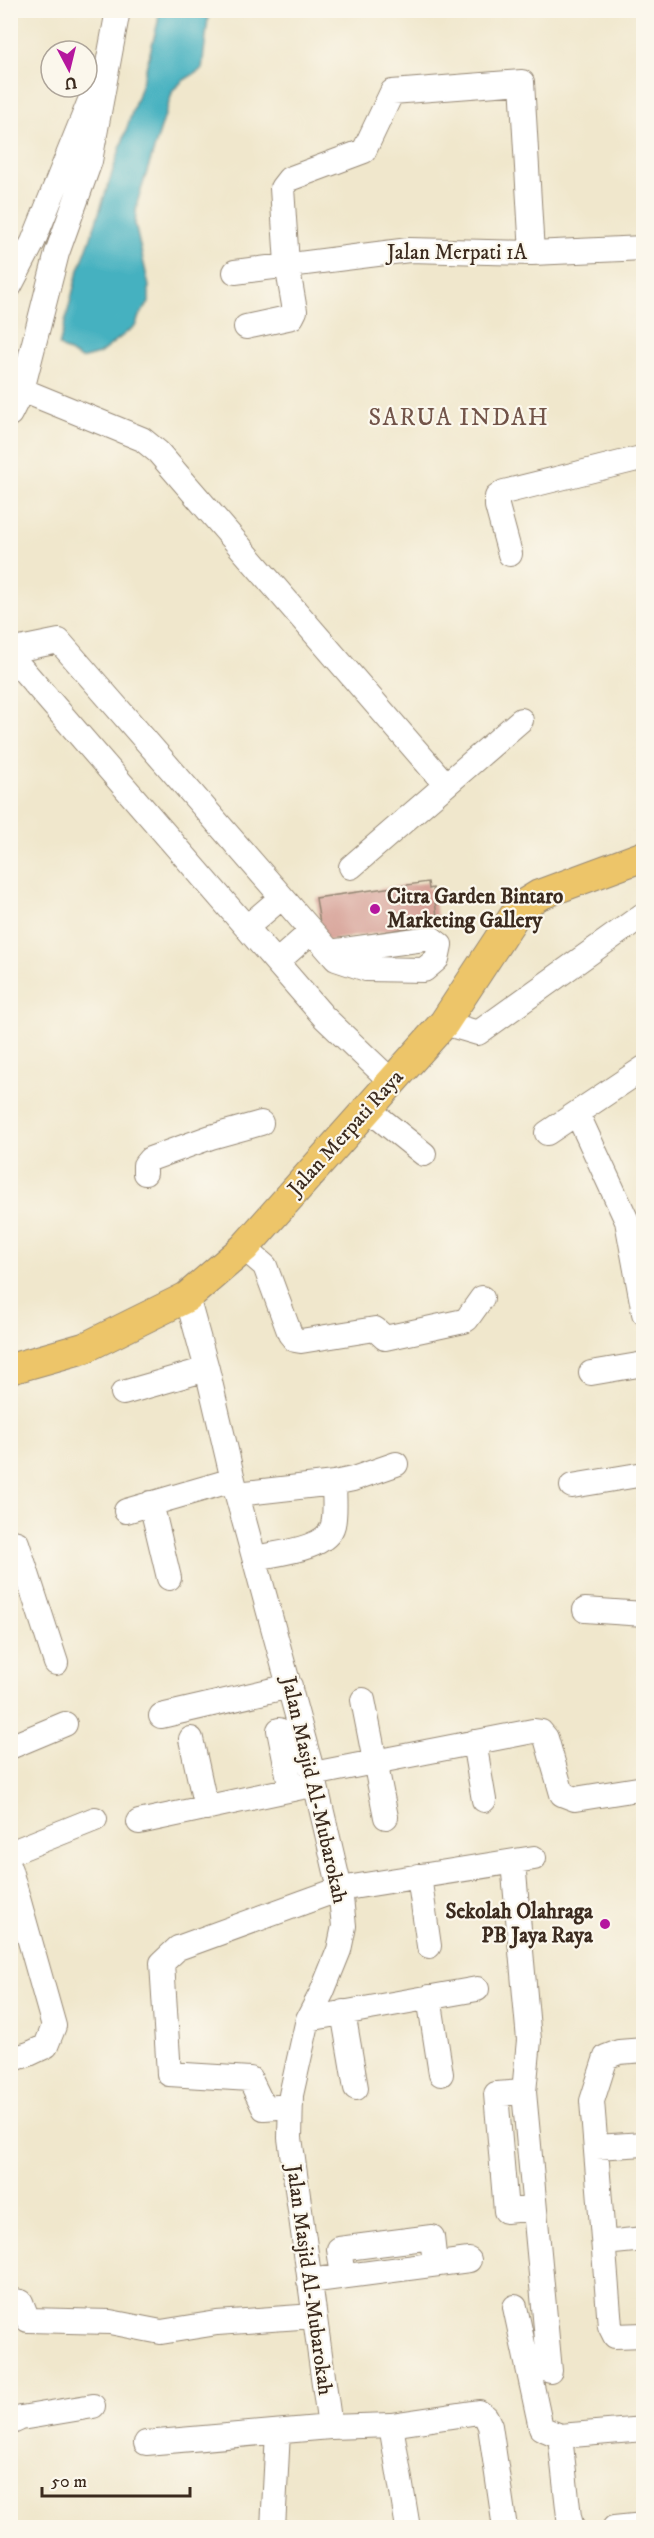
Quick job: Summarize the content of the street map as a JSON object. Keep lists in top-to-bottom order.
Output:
{
  "streets": {
    "main road": ["Jalan Merpati Raya"],
    "street": ["Jalan Merpati 1A", "Jalan Masjid Al-Mubarokah"]
  },
  "crossings": [
    ["Jalan Merpati Raya", "Jalan Masjid Al-Mubarokah"]
  ],
  "districts": ["SARUA INDAH"],
  "places": ["Citra Garden Bintaro Marketing Gallery", "Sekolah Olahraga PB Jaya Raya"],
  "scale_bar": "50 m",
  "north": "bottom"
}
